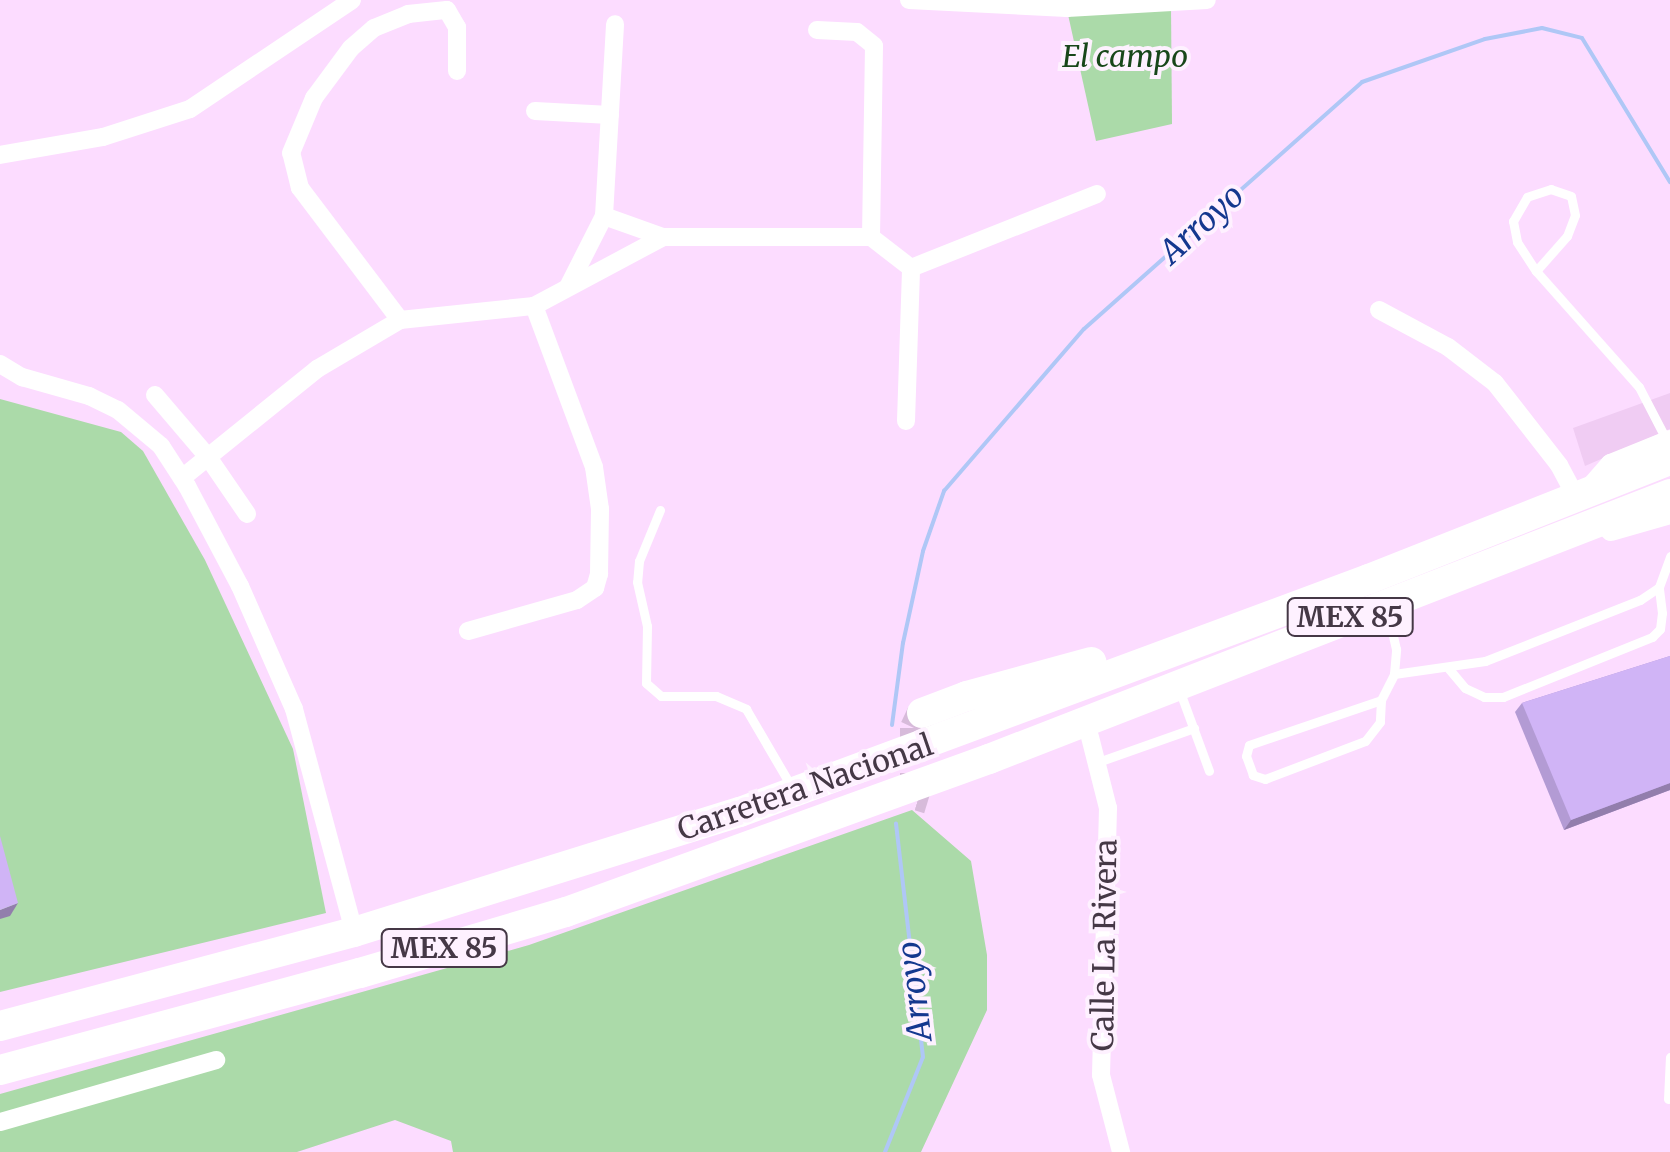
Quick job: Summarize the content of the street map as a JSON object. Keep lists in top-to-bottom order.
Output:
{
  "streets": {
    "highway": ["MEX 85", "Carretera Nacional"],
    "street": ["Calle La Rivera"]
  },
  "crossings": [
    ["MEX 85", "Carretera Nacional"],
    ["MEX 85", "Calle La Rivera"]
  ],
  "water": ["Arroyo"],
  "parks": ["El campo"]
}
